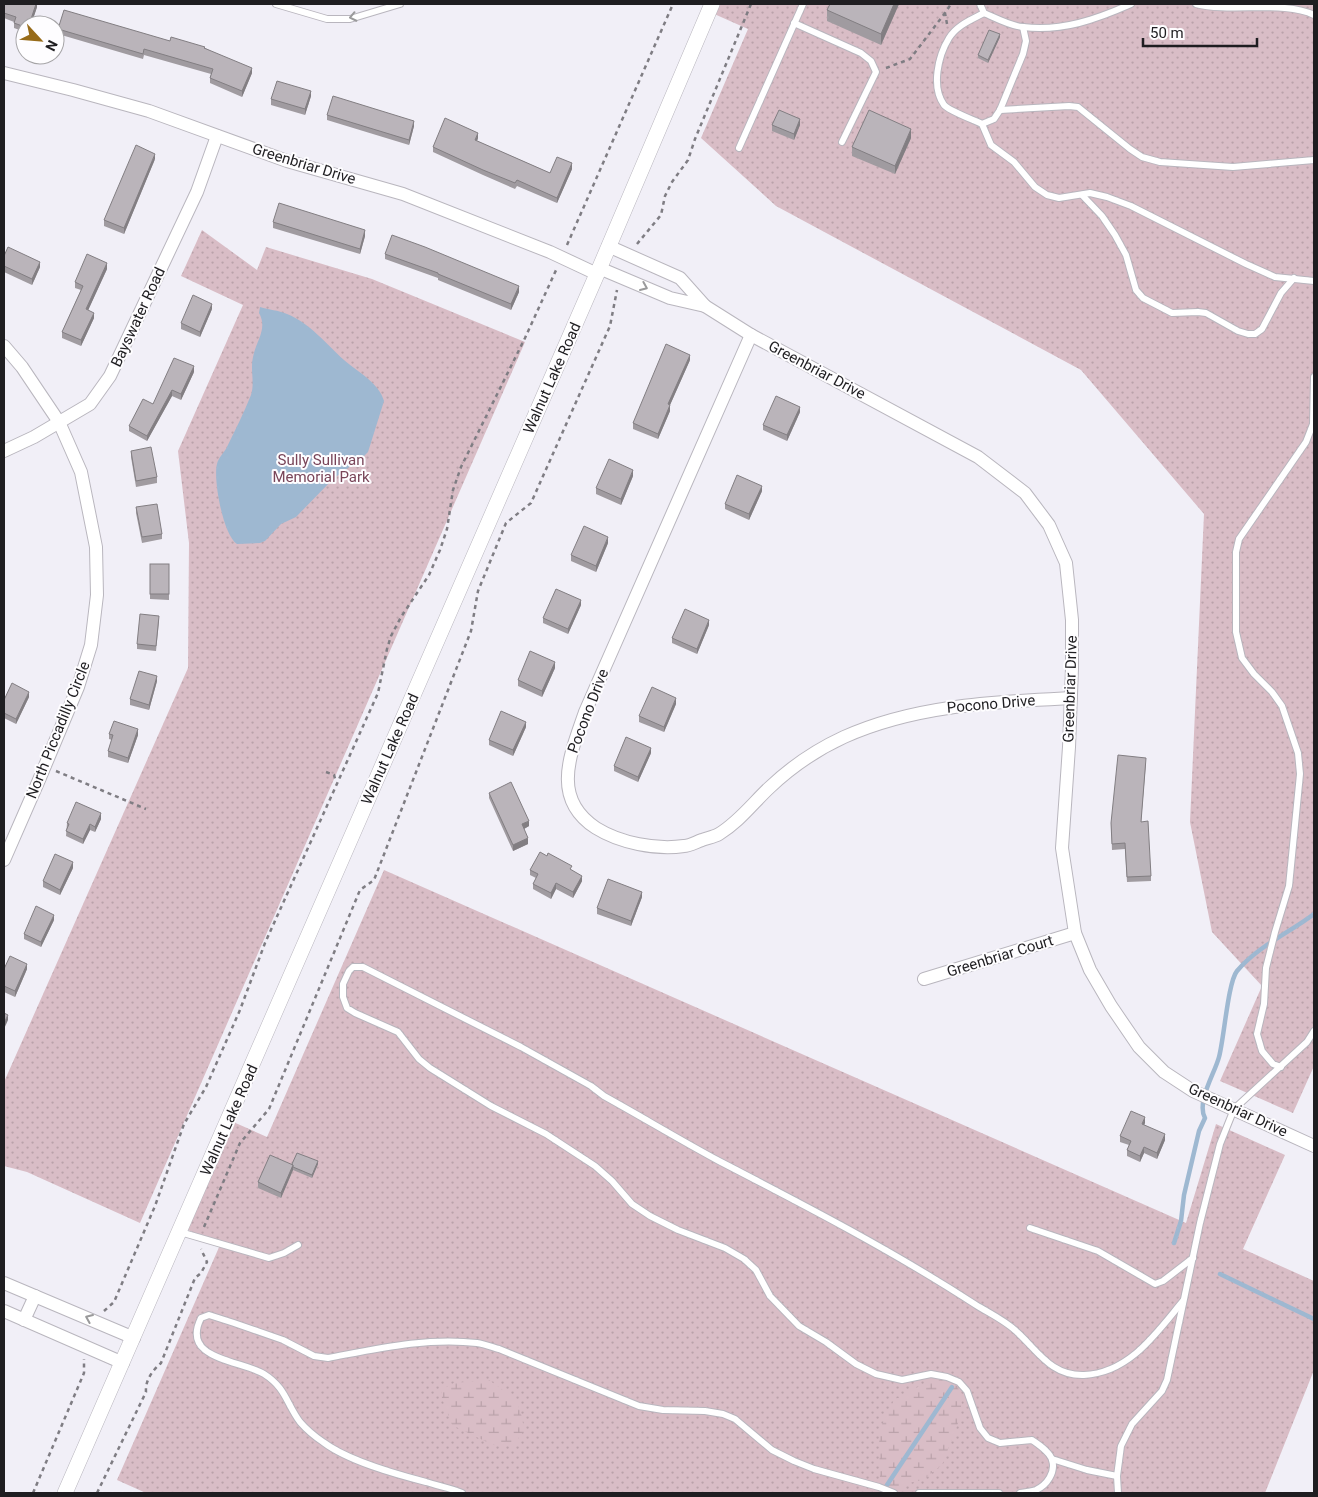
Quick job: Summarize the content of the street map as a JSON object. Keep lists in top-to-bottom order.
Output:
{
  "streets": {
    "street": [
      "Greenbriar Drive",
      "Bayswater Road",
      "Walnut Lake Road",
      "Pocono Drive",
      "North Piccadilly Circle",
      "Greenbriar Court"
    ]
  },
  "crossings": [
    ["Greenbriar Drive", "Bayswater Road"],
    ["Greenbriar Drive", "Walnut Lake Road"],
    ["Greenbriar Drive", "Pocono Drive"],
    ["Greenbriar Drive", "Greenbriar Court"],
    ["Bayswater Road", "North Piccadilly Circle"]
  ],
  "parks": ["Sully Sullivan Memorial Park"],
  "scale_bar": "50 m",
  "north": "bottom right"
}
